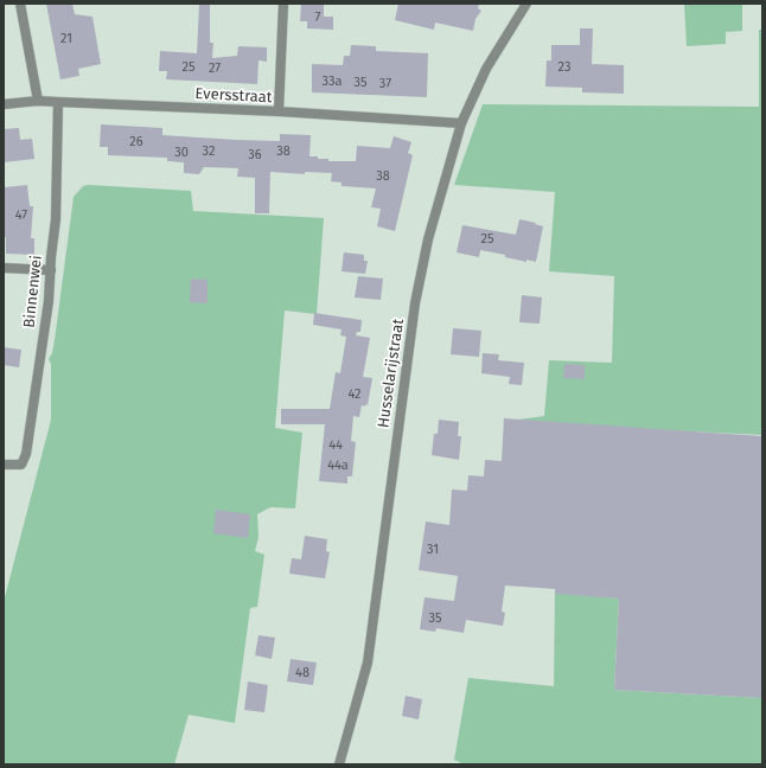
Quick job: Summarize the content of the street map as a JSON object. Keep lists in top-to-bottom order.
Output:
{
  "streets": {
    "street": ["Eversstraat", "Binnenwei", "Husselarijstraat"]
  },
  "crossings": [
    ["Eversstraat", "Binnenwei"],
    ["Eversstraat", "Husselarijstraat"]
  ],
  "house_numbers": [
    "7",
    "21",
    "25",
    "23",
    "27",
    "33a",
    "35",
    "37",
    "26",
    "32",
    "38",
    "30",
    "36",
    "38",
    "47",
    "25",
    "42",
    "44",
    "44a",
    "31",
    "35",
    "48"
  ]
}
